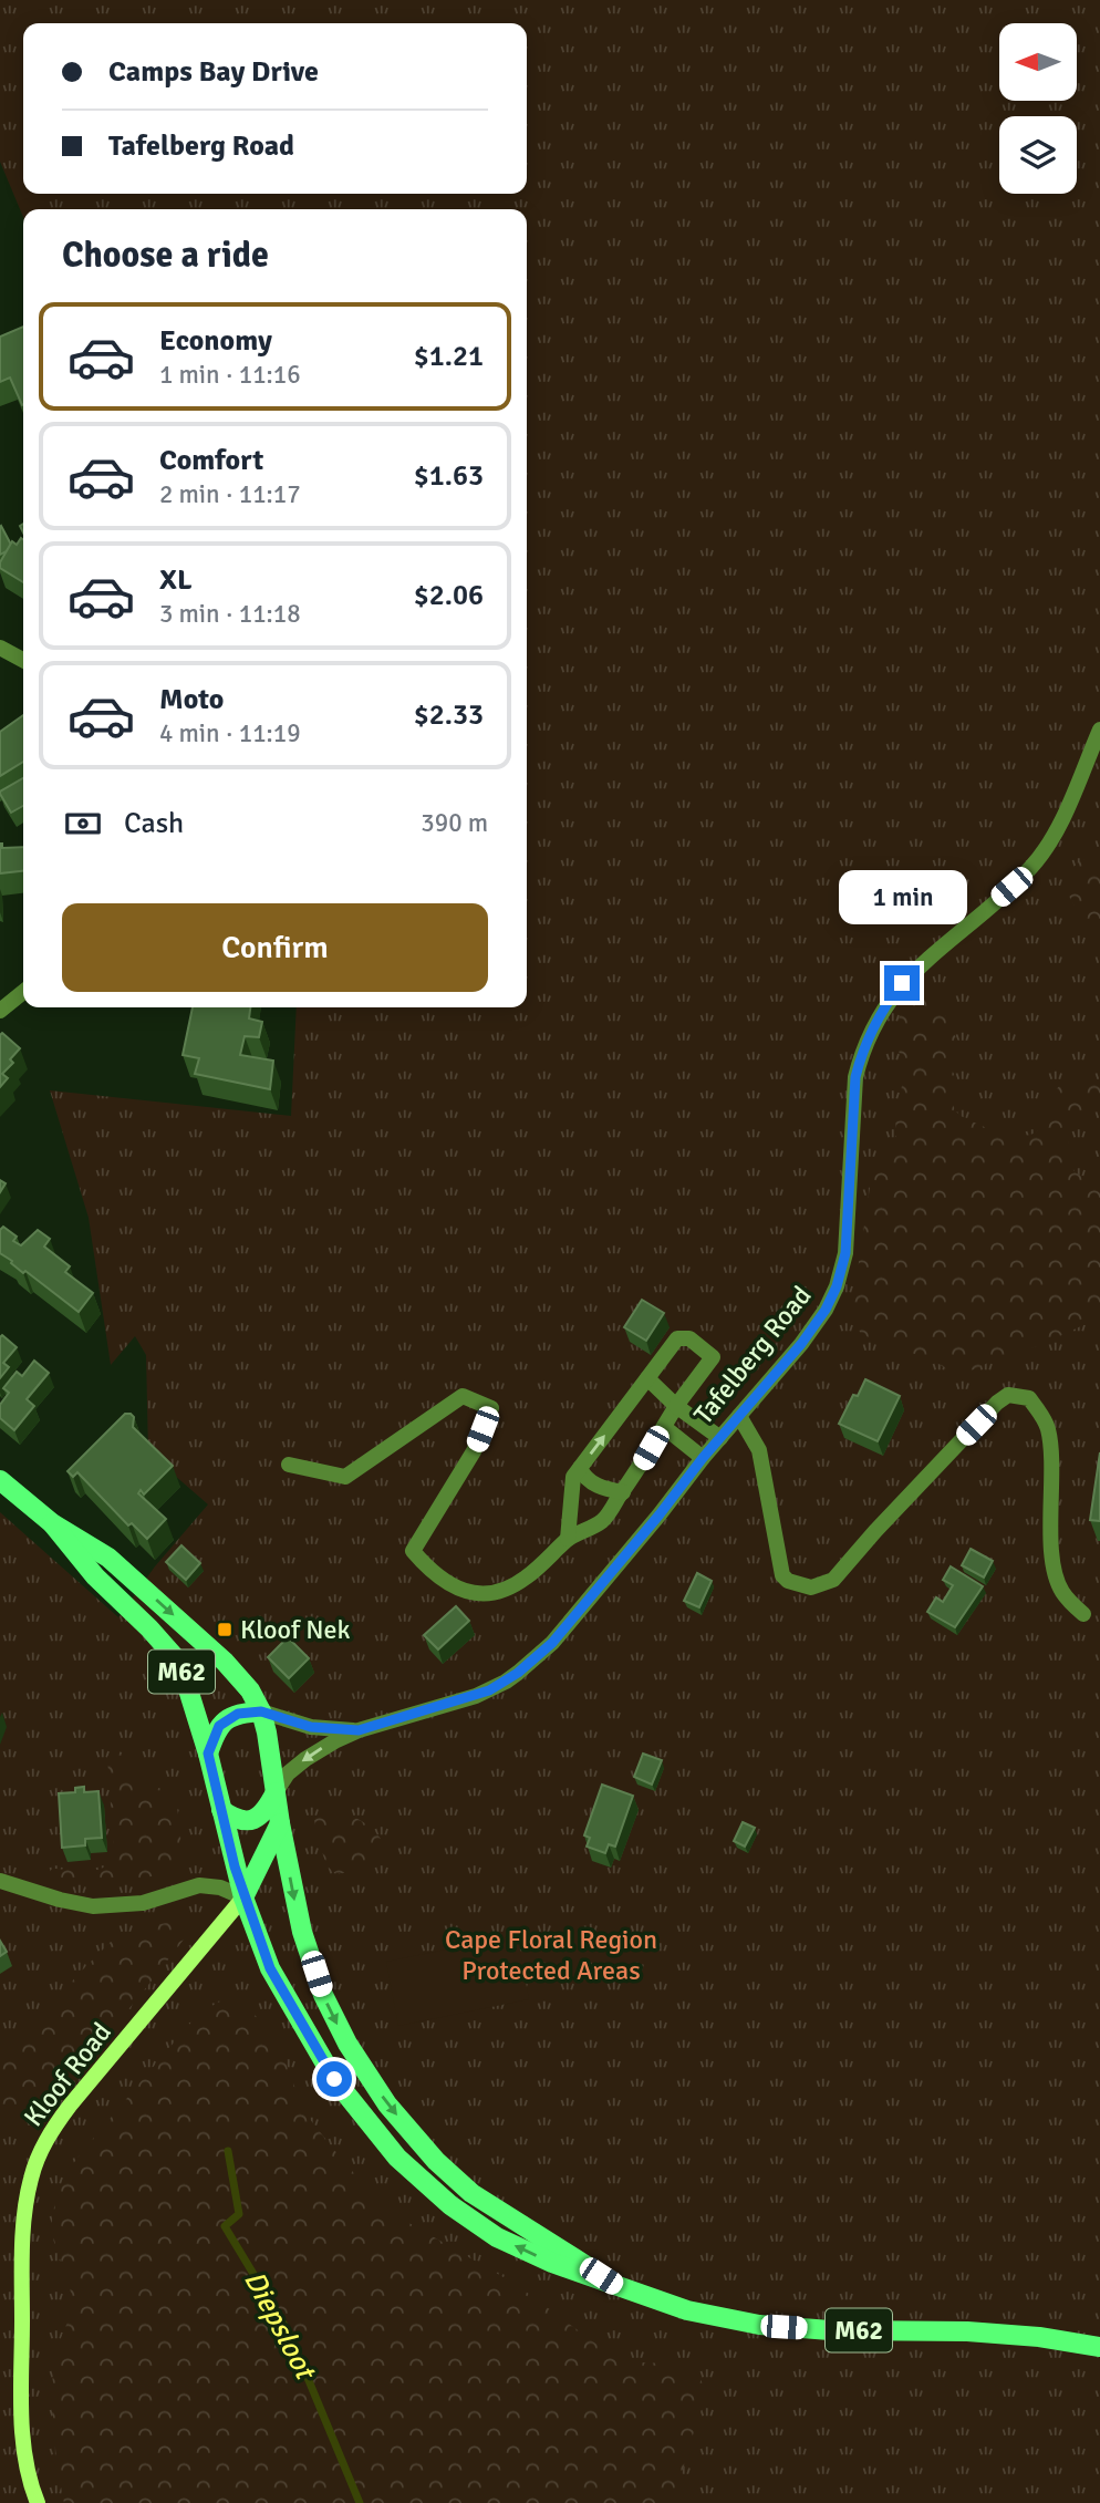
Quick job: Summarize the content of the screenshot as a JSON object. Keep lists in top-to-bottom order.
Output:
{
  "streets": {
    "main road": ["M62", "Kloof Road"],
    "street": ["Tafelberg Road"]
  },
  "crossings": [
    ["Tafelberg Road", "M62"],
    ["M62", "Kloof Road"]
  ],
  "water": ["Diepsloot"],
  "parks": ["Cape Floral Region Protected Areas"],
  "places": {
    "transit": ["Kloof Nek"]
  },
  "north": "left",
  "page": {
    "banner": ["Camps Bay Drive", "Tafelberg Road"],
    "heading": "Choose a ride",
    "list": [
      {
        "name": "Economy",
        "note": "1 min · 11:16",
        "value": "$1.21"
      },
      {
        "name": "Comfort",
        "note": "2 min · 11:17",
        "value": "$1.63"
      },
      {
        "name": "XL",
        "note": "3 min · 11:18",
        "value": "$2.06"
      },
      {
        "name": "Moto",
        "note": "4 min · 11:19",
        "value": "$2.33"
      }
    ],
    "pay": ["Cash", "390 m"],
    "bubble": "1 min",
    "buttons": "Confirm"
  }
}
